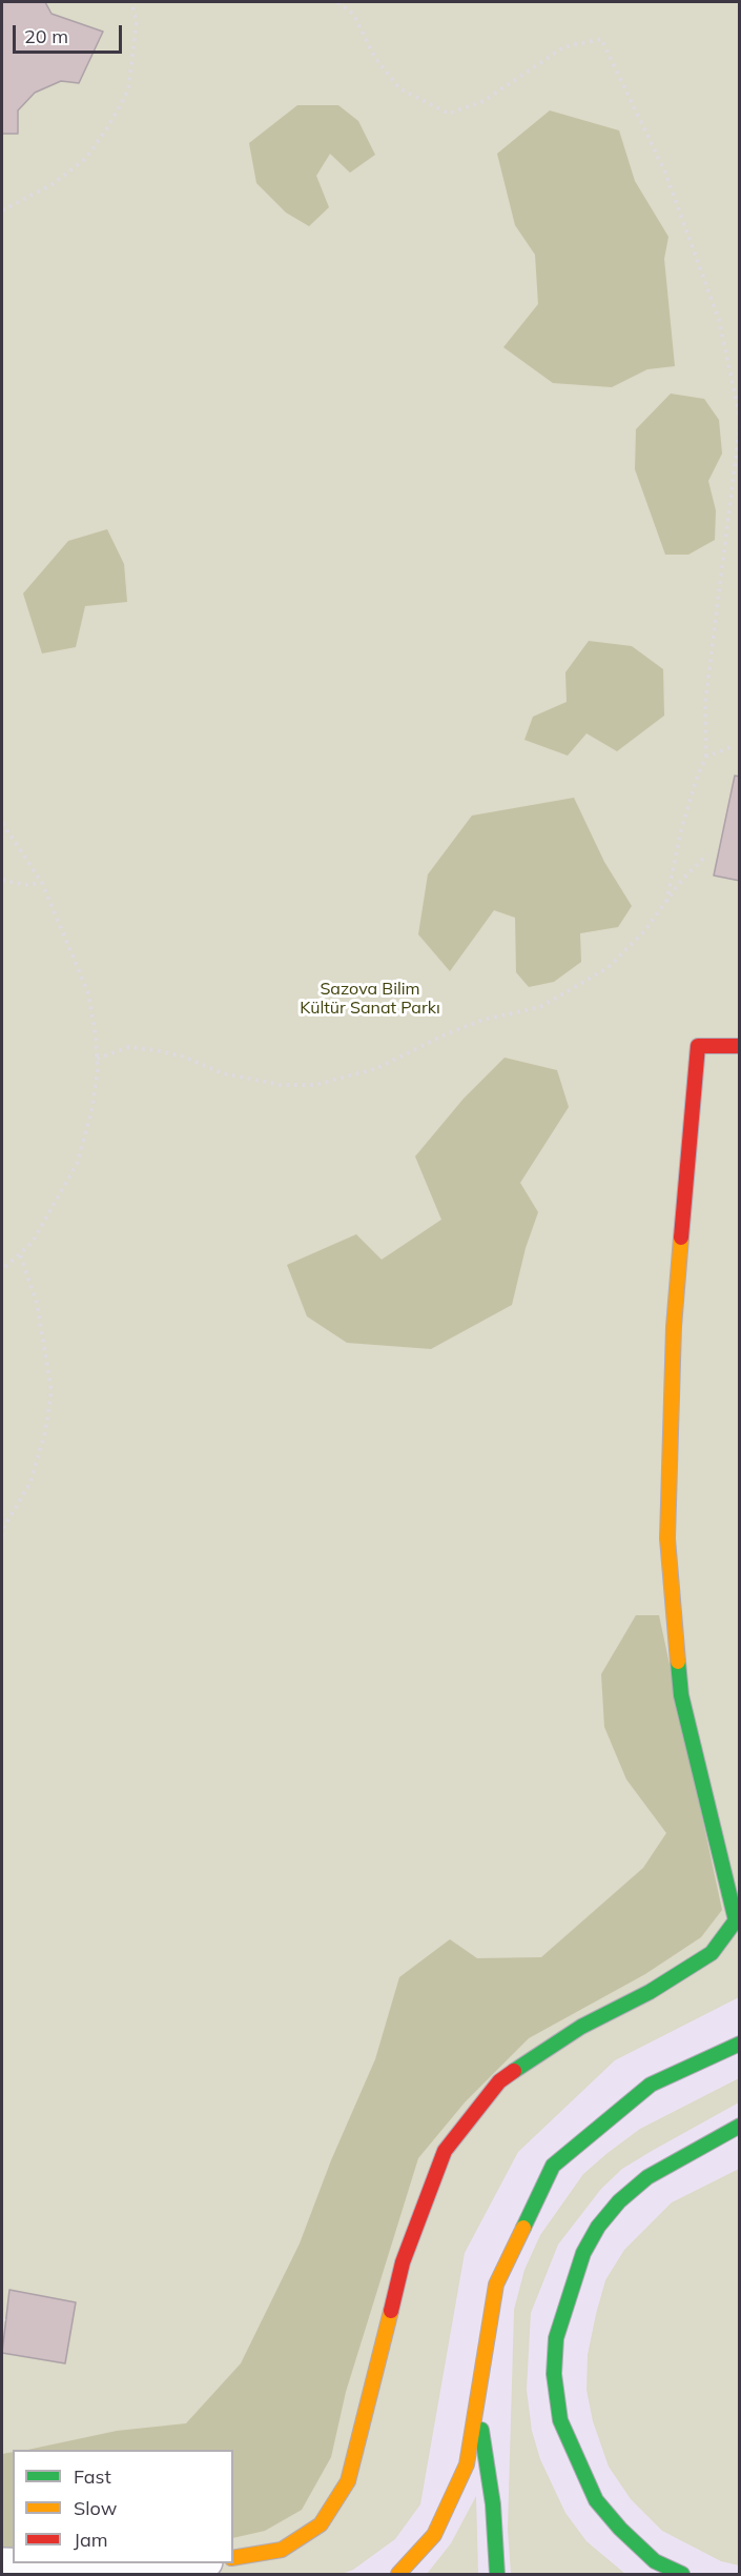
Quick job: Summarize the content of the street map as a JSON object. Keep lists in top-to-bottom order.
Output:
{
  "parks": ["Sazova Bilim Kültür Sanat Parkı"],
  "legend": ["Fast", "Slow", "Jam"],
  "scale_bar": "20 m"
}
